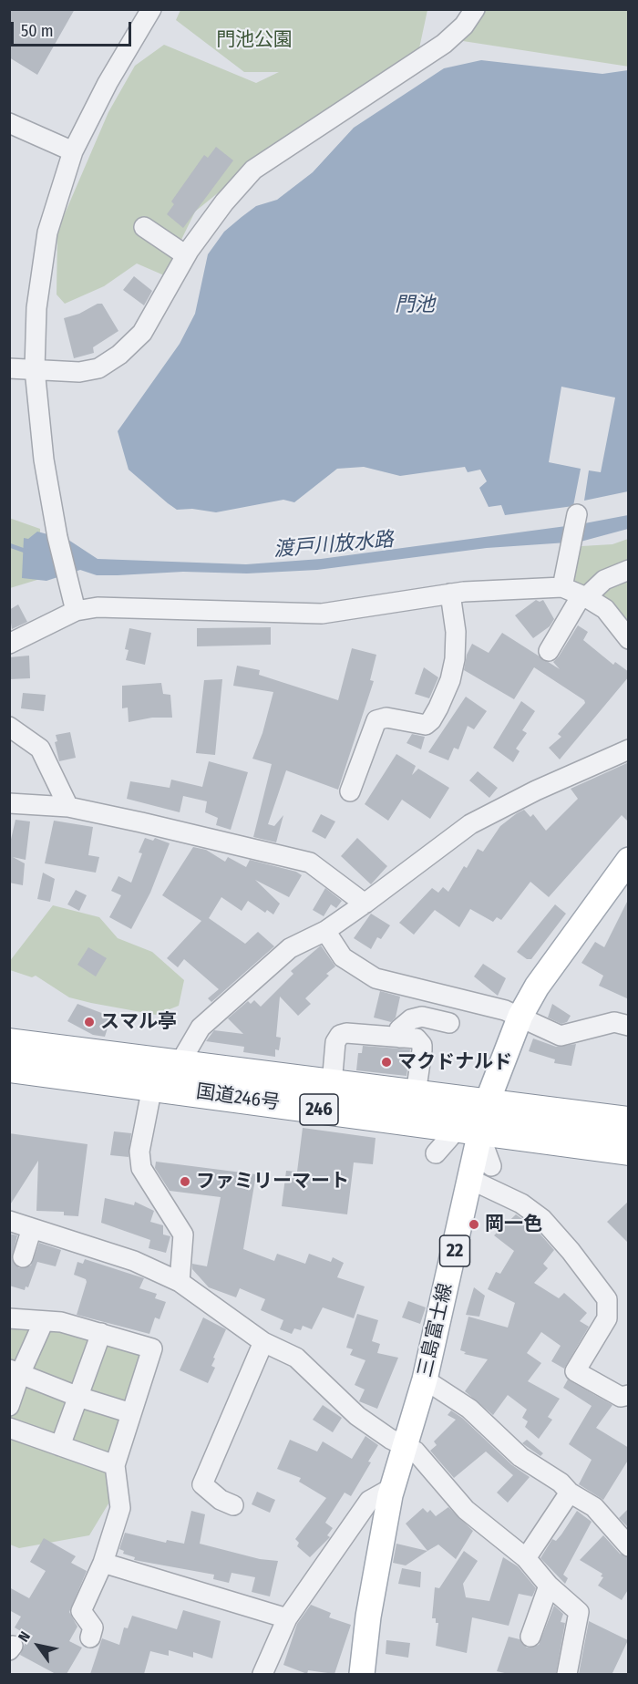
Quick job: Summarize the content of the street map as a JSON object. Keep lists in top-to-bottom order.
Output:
{
  "streets": {
    "highway": ["国道246号", "246"],
    "main road": ["22", "三島富士線"]
  },
  "crossings": [
    ["国道246号", "三島富士線"]
  ],
  "water": ["門池", "渡戸川放水路"],
  "parks": ["門池公園"],
  "places": [
    "スマル亭",
    "マクドナルド",
    "ファミリーマート",
    "岡一色"
  ],
  "scale_bar": "50 m",
  "north": "top left"
}
